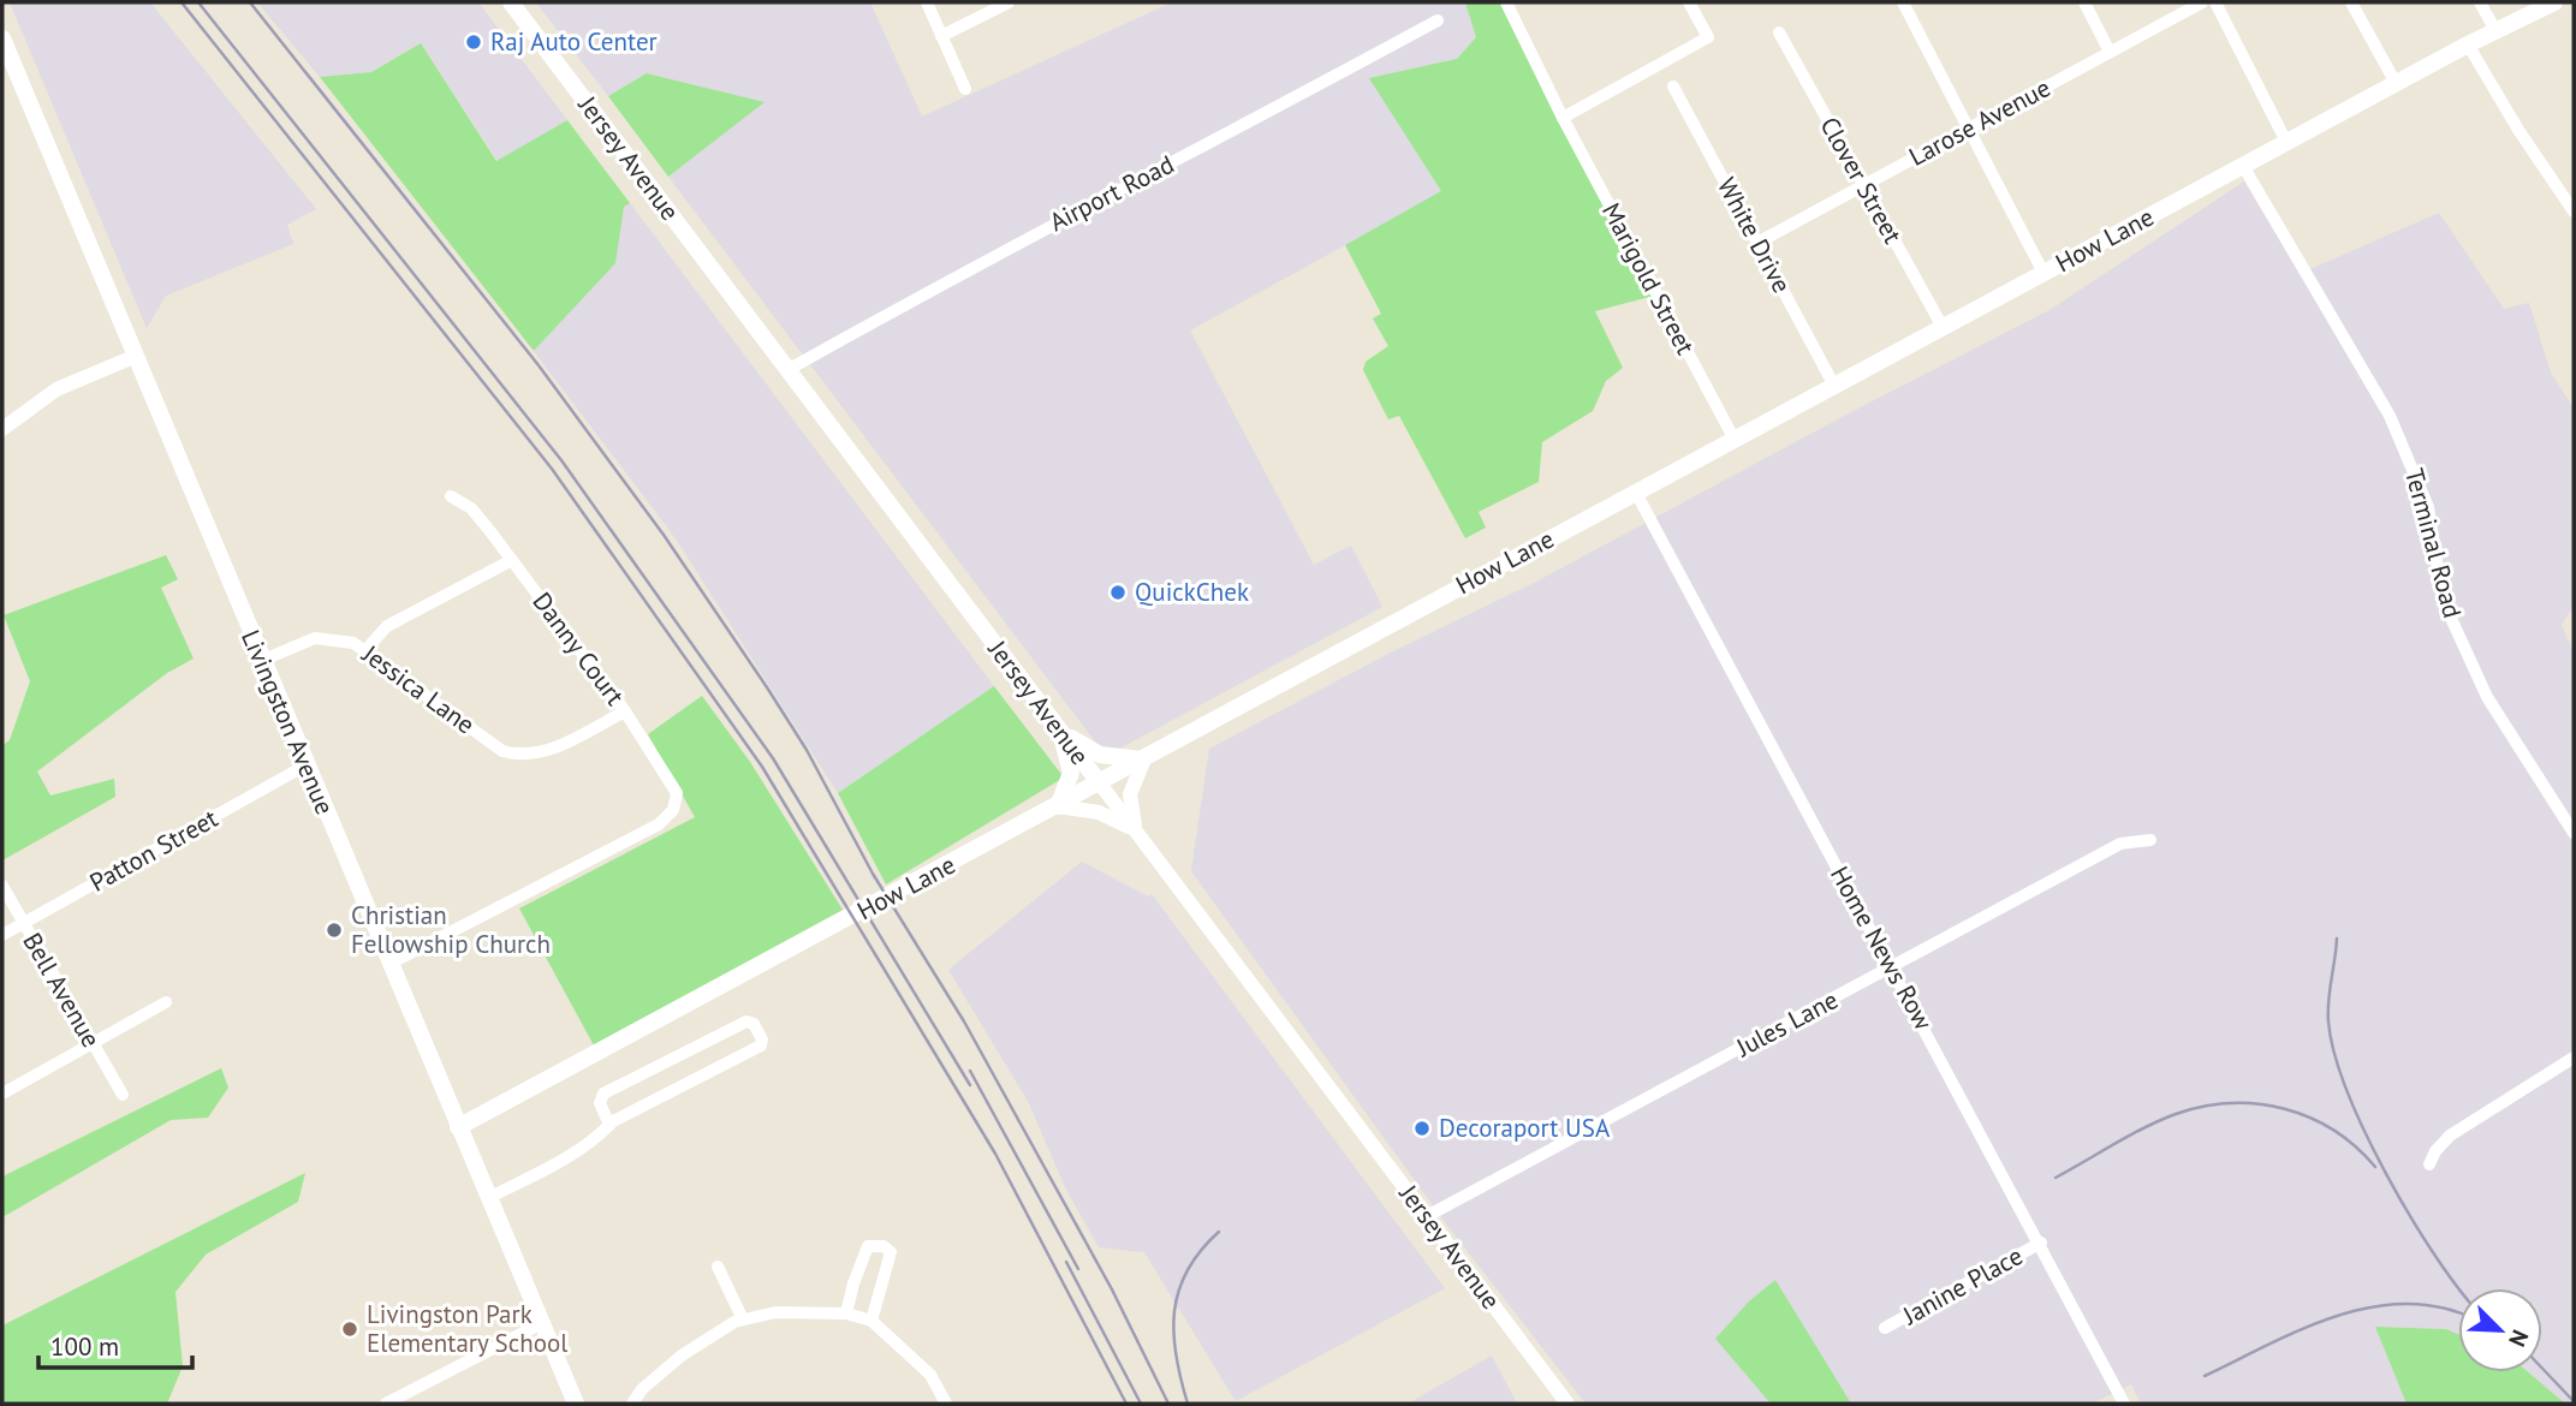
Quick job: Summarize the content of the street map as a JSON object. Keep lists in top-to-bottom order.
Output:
{
  "streets": {
    "main road": ["Jersey Avenue", "How Lane", "Livingston Avenue"],
    "street": [
      "Larose Avenue",
      "Clover Street",
      "Airport Road",
      "White Drive",
      "Marigold Street",
      "Terminal Road",
      "Danny Court",
      "Jessica Lane",
      "Patton Street",
      "Home News Row",
      "Bell Avenue",
      "Jules Lane",
      "Janine Place"
    ]
  },
  "crossings": [
    ["Larose Avenue", "Clover Street"],
    ["Larose Avenue", "White Drive"],
    ["Jersey Avenue", "Airport Road"],
    ["Jersey Avenue", "How Lane"],
    ["Jersey Avenue", "Jules Lane"],
    ["Clover Street", "How Lane"],
    ["White Drive", "How Lane"],
    ["How Lane", "Marigold Street"],
    ["How Lane", "Terminal Road"],
    ["How Lane", "Livingston Avenue"],
    ["How Lane", "Home News Row"],
    ["Danny Court", "Jessica Lane"],
    ["Danny Court", "Livingston Avenue"],
    ["Jessica Lane", "Livingston Avenue"],
    ["Livingston Avenue", "Patton Street"],
    ["Patton Street", "Bell Avenue"],
    ["Home News Row", "Jules Lane"],
    ["Home News Row", "Janine Place"]
  ],
  "places": [
    "Raj Auto Center",
    "QuickChek",
    "Christian Fellowship Church",
    "Decoraport USA",
    "Livingston Park Elementary School"
  ],
  "scale_bar": "100 m",
  "north": "bottom right"
}
